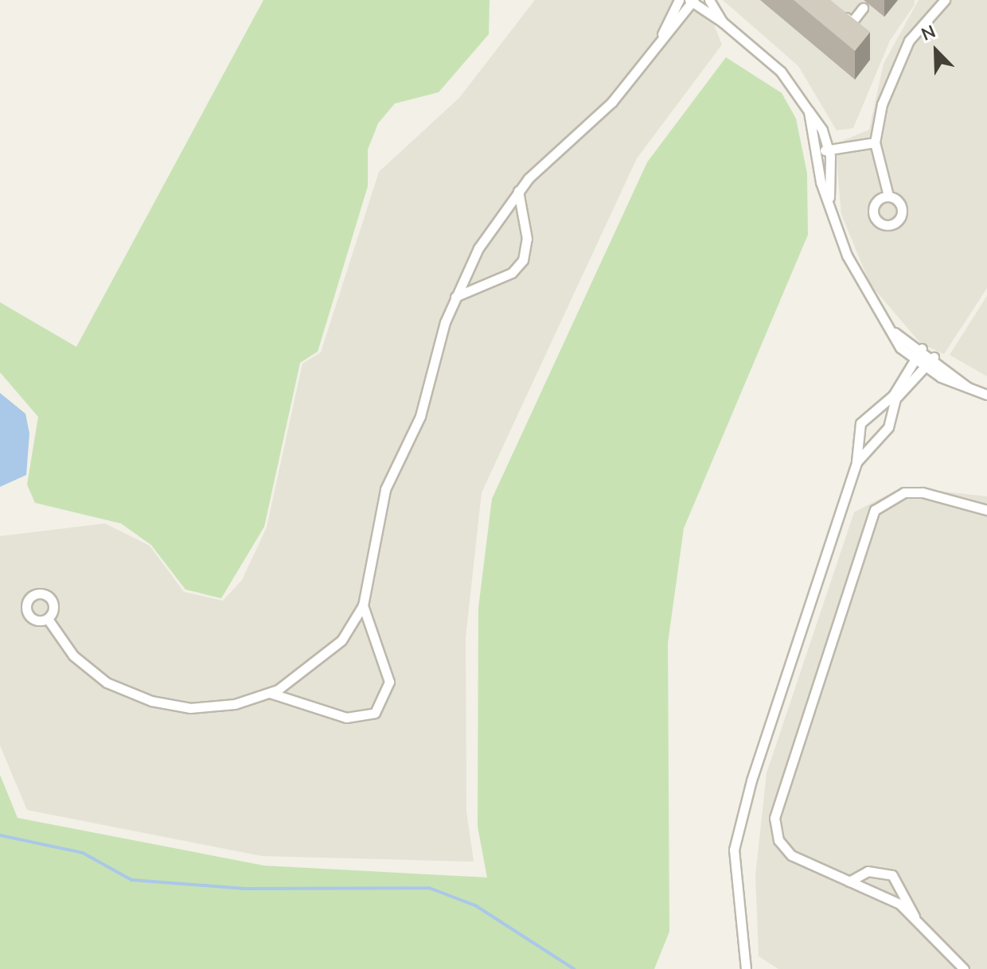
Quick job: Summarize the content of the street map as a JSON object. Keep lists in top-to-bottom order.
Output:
{
  "north": "top left"
}
